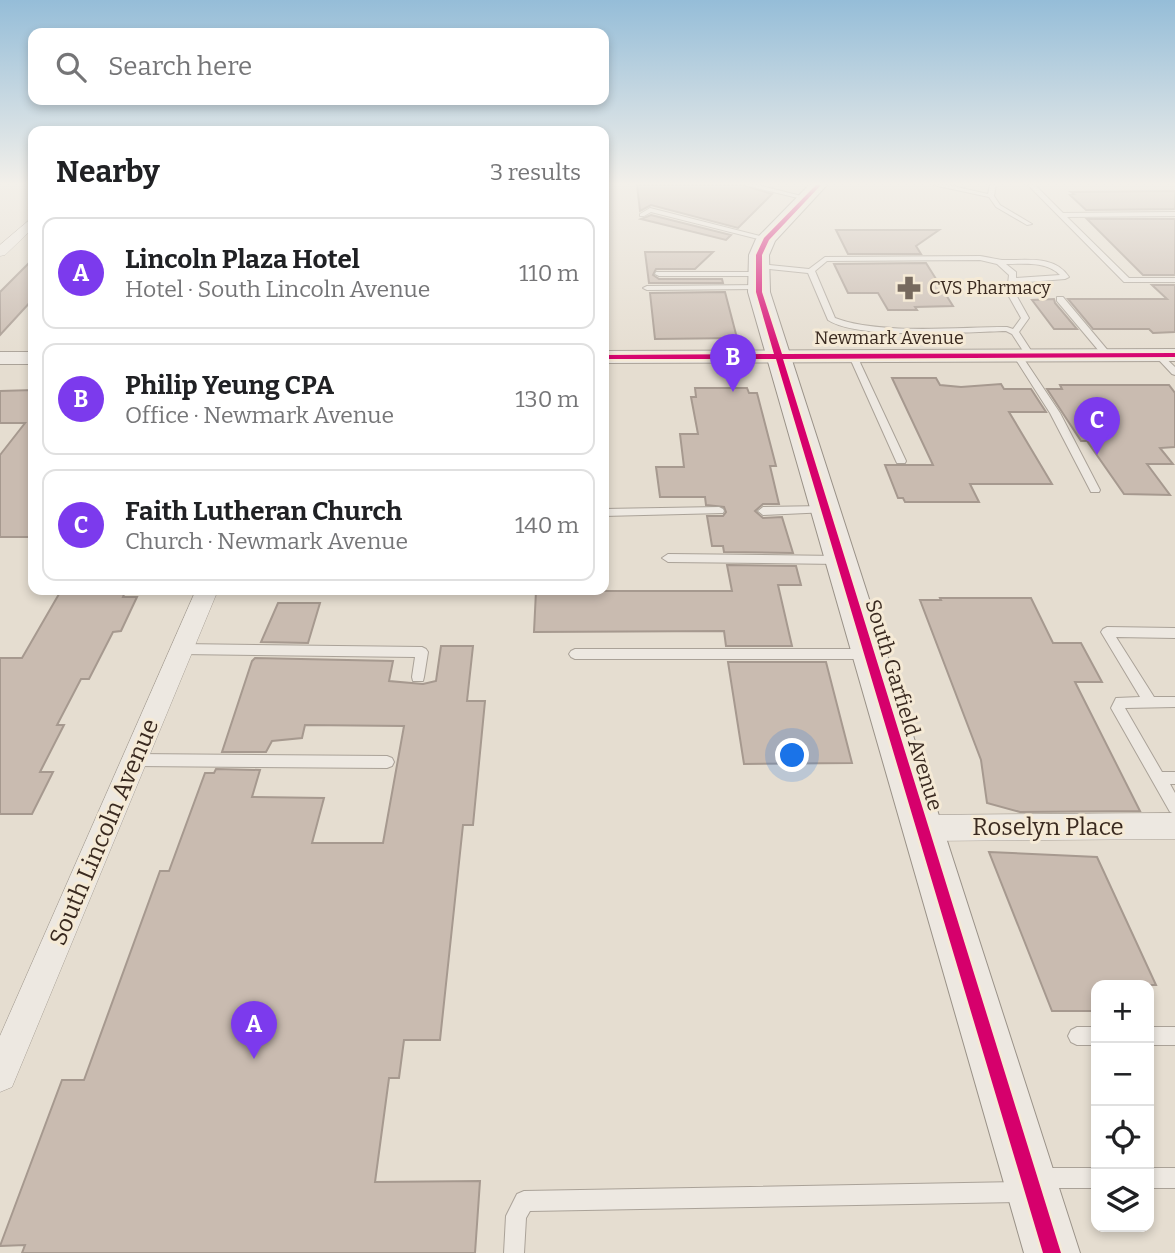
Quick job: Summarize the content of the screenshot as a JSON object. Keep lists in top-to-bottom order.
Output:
{
  "streets": {
    "main road": ["South Garfield Avenue"],
    "street": ["Newmark Avenue", "Roselyn Place", "South Lincoln Avenue"]
  },
  "crossings": [
    ["Newmark Avenue", "South Garfield Avenue"],
    ["South Garfield Avenue", "Roselyn Place"]
  ],
  "places": {
    "pharmacy": ["CVS Pharmacy"]
  },
  "page": {
    "search": "Search here",
    "heading": ["Nearby", "3 results"],
    "list": [
      {
        "mark": "A",
        "name": "Lincoln Plaza Hotel",
        "note": "Hotel · South Lincoln Avenue",
        "value": "110 m"
      },
      {
        "mark": "B",
        "name": "Philip Yeung CPA",
        "note": "Office · Newmark Avenue",
        "value": "130 m"
      },
      {
        "mark": "C",
        "name": "Faith Lutheran Church",
        "note": "Church · Newmark Avenue",
        "value": "140 m"
      }
    ],
    "pins": ["B", "C", "A"],
    "map_buttons": ["+", "−"]
  }
}
